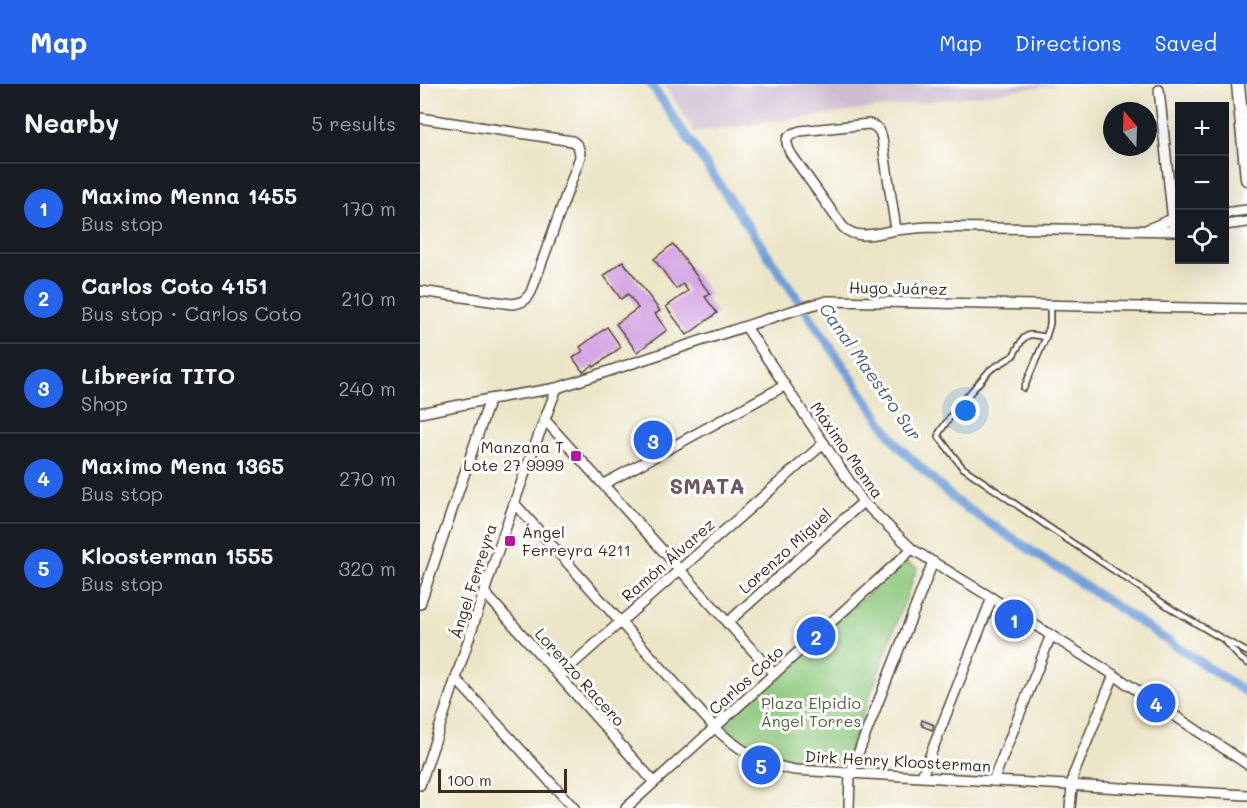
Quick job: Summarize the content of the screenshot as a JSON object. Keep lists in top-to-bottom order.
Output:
{
  "streets": {
    "street": [
      "Hugo Juárez",
      "Máximo Menna",
      "Lorenzo Miguel",
      "Ramón Álvarez",
      "Ángel Ferreyra",
      "Lorenzo Racero",
      "Carlos Coto",
      "Dirk Henry Kloosterman"
    ]
  },
  "crossings": [
    ["Hugo Juárez", "Máximo Menna"],
    ["Hugo Juárez", "Ángel Ferreyra"],
    ["Máximo Menna", "Lorenzo Miguel"],
    ["Máximo Menna", "Ramón Álvarez"],
    ["Máximo Menna", "Carlos Coto"],
    ["Ramón Álvarez", "Lorenzo Racero"],
    ["Ramón Álvarez", "Dirk Henry Kloosterman"],
    ["Ángel Ferreyra", "Lorenzo Racero"],
    ["Ángel Ferreyra", "Dirk Henry Kloosterman"],
    ["Lorenzo Racero", "Carlos Coto"],
    ["Carlos Coto", "Dirk Henry Kloosterman"]
  ],
  "districts": ["SMATA"],
  "water": ["Canal Maestro Sur"],
  "parks": ["Plaza Elpidio Ángel Torres"],
  "places": {
    "transit": ["Manzana T Lote 27 9999", "Ángel Ferreyra 4211"]
  },
  "scale_bar": "100 m",
  "north": "top",
  "page": {
    "header": "Map",
    "nav": ["Map", "Directions", "Saved"],
    "heading": ["Nearby", "5 results"],
    "map_buttons": ["+", "−"],
    "list": [
      {
        "mark": "1",
        "name": "Maximo Menna 1455",
        "note": "Bus stop",
        "value": "170 m"
      },
      {
        "mark": "2",
        "name": "Carlos Coto 4151",
        "note": "Bus stop · Carlos Coto",
        "value": "210 m"
      },
      {
        "mark": "3",
        "name": "Librería TITO",
        "note": "Shop",
        "value": "240 m"
      },
      {
        "mark": "4",
        "name": "Maximo Mena 1365",
        "note": "Bus stop",
        "value": "270 m"
      },
      {
        "mark": "5",
        "name": "Kloosterman 1555",
        "note": "Bus stop",
        "value": "320 m"
      }
    ],
    "pins": [
      "3",
      "1",
      "2",
      "4",
      "5"
    ],
    "scale": "100 m"
  }
}
